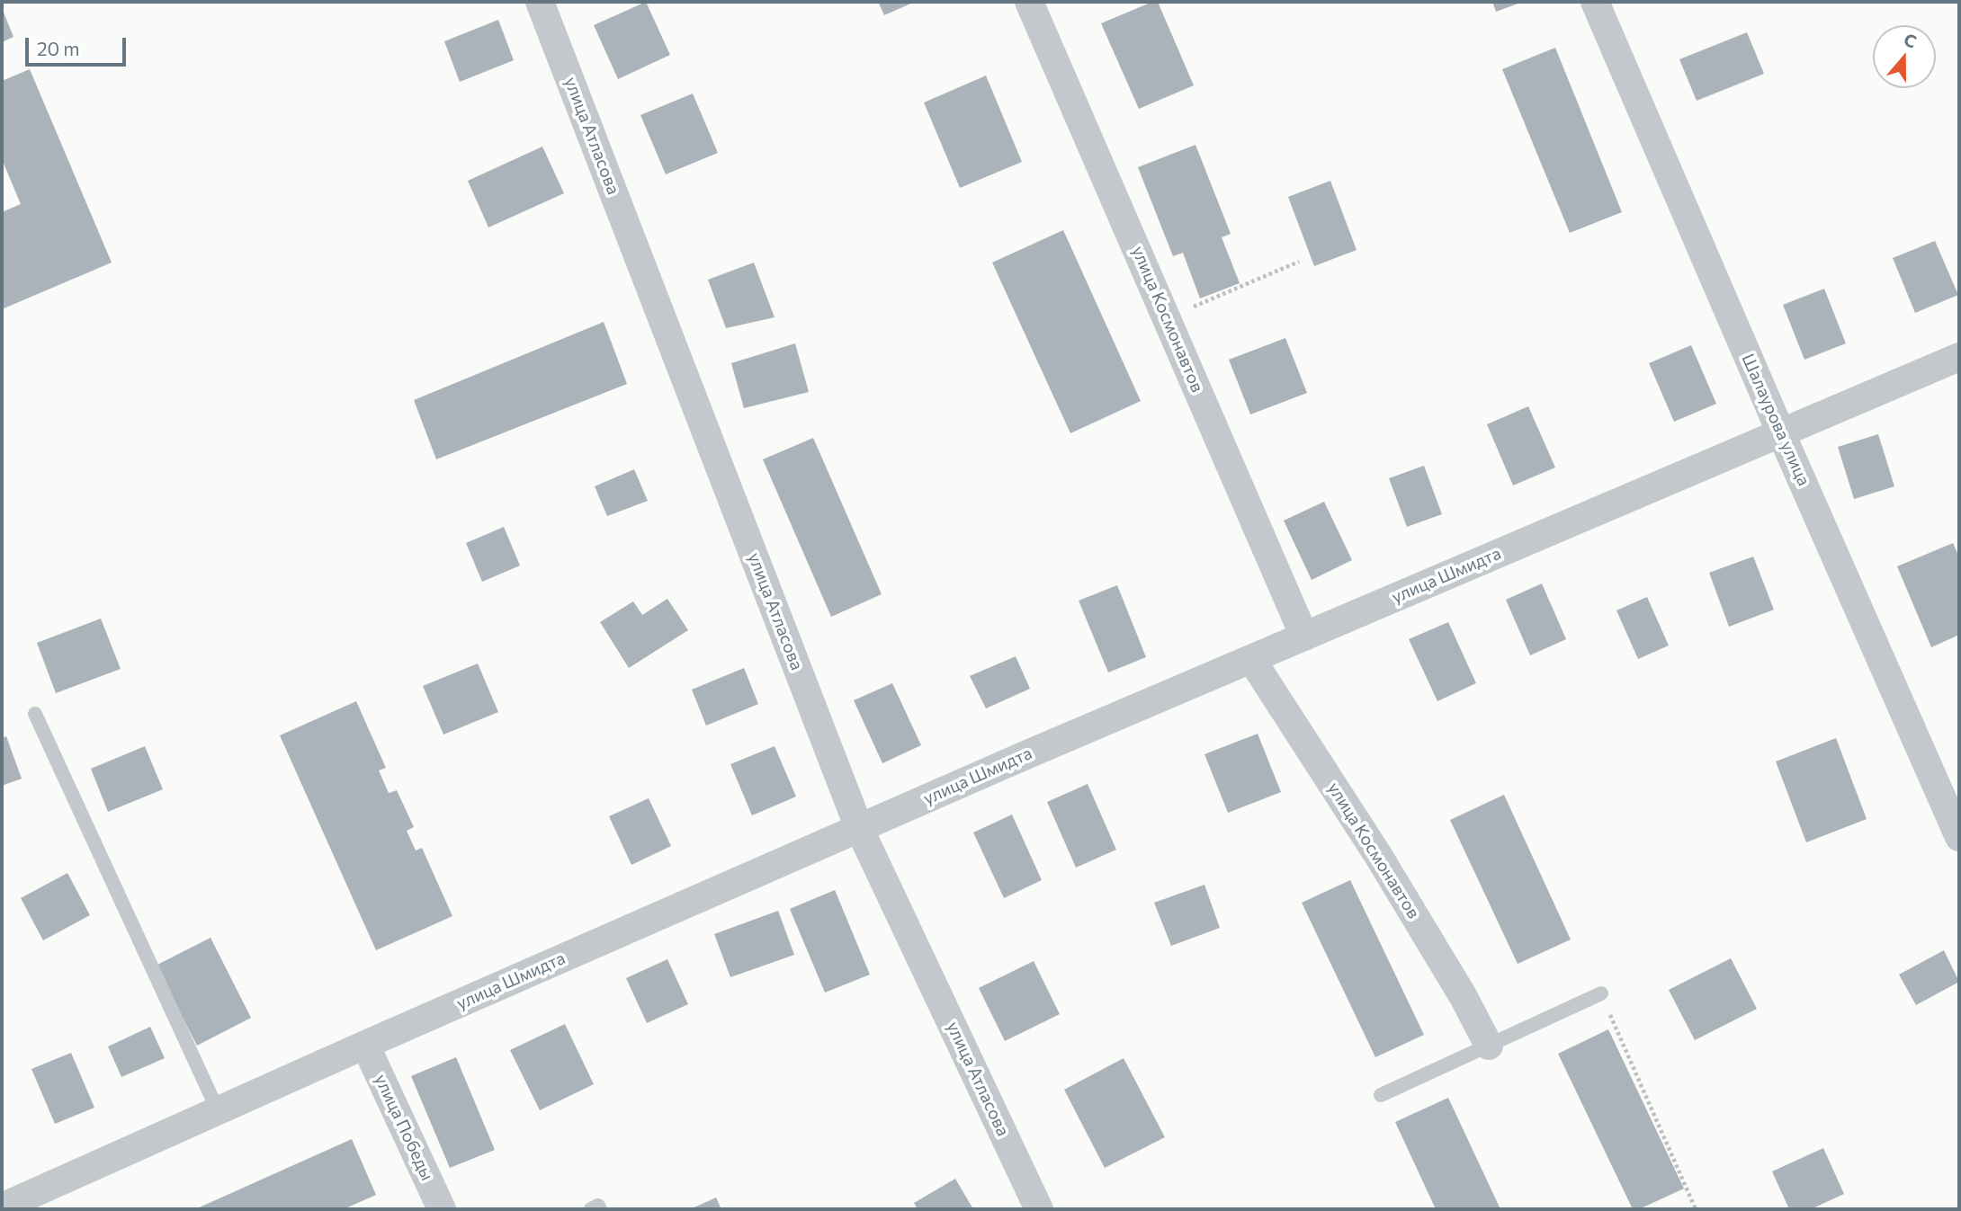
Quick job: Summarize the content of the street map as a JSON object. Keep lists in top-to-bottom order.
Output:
{
  "streets": {
    "street": [
      "улица Атласова",
      "улица Космонавтов",
      "Шалаурова улица",
      "улица Шмидта",
      "улица Победы"
    ]
  },
  "crossings": [
    ["улица Атласова", "улица Шмидта"],
    ["улица Космонавтов", "улица Шмидта"],
    ["Шалаурова улица", "улица Шмидта"],
    ["улица Шмидта", "улица Победы"]
  ],
  "scale_bar": "20 m",
  "north": "top"
}
